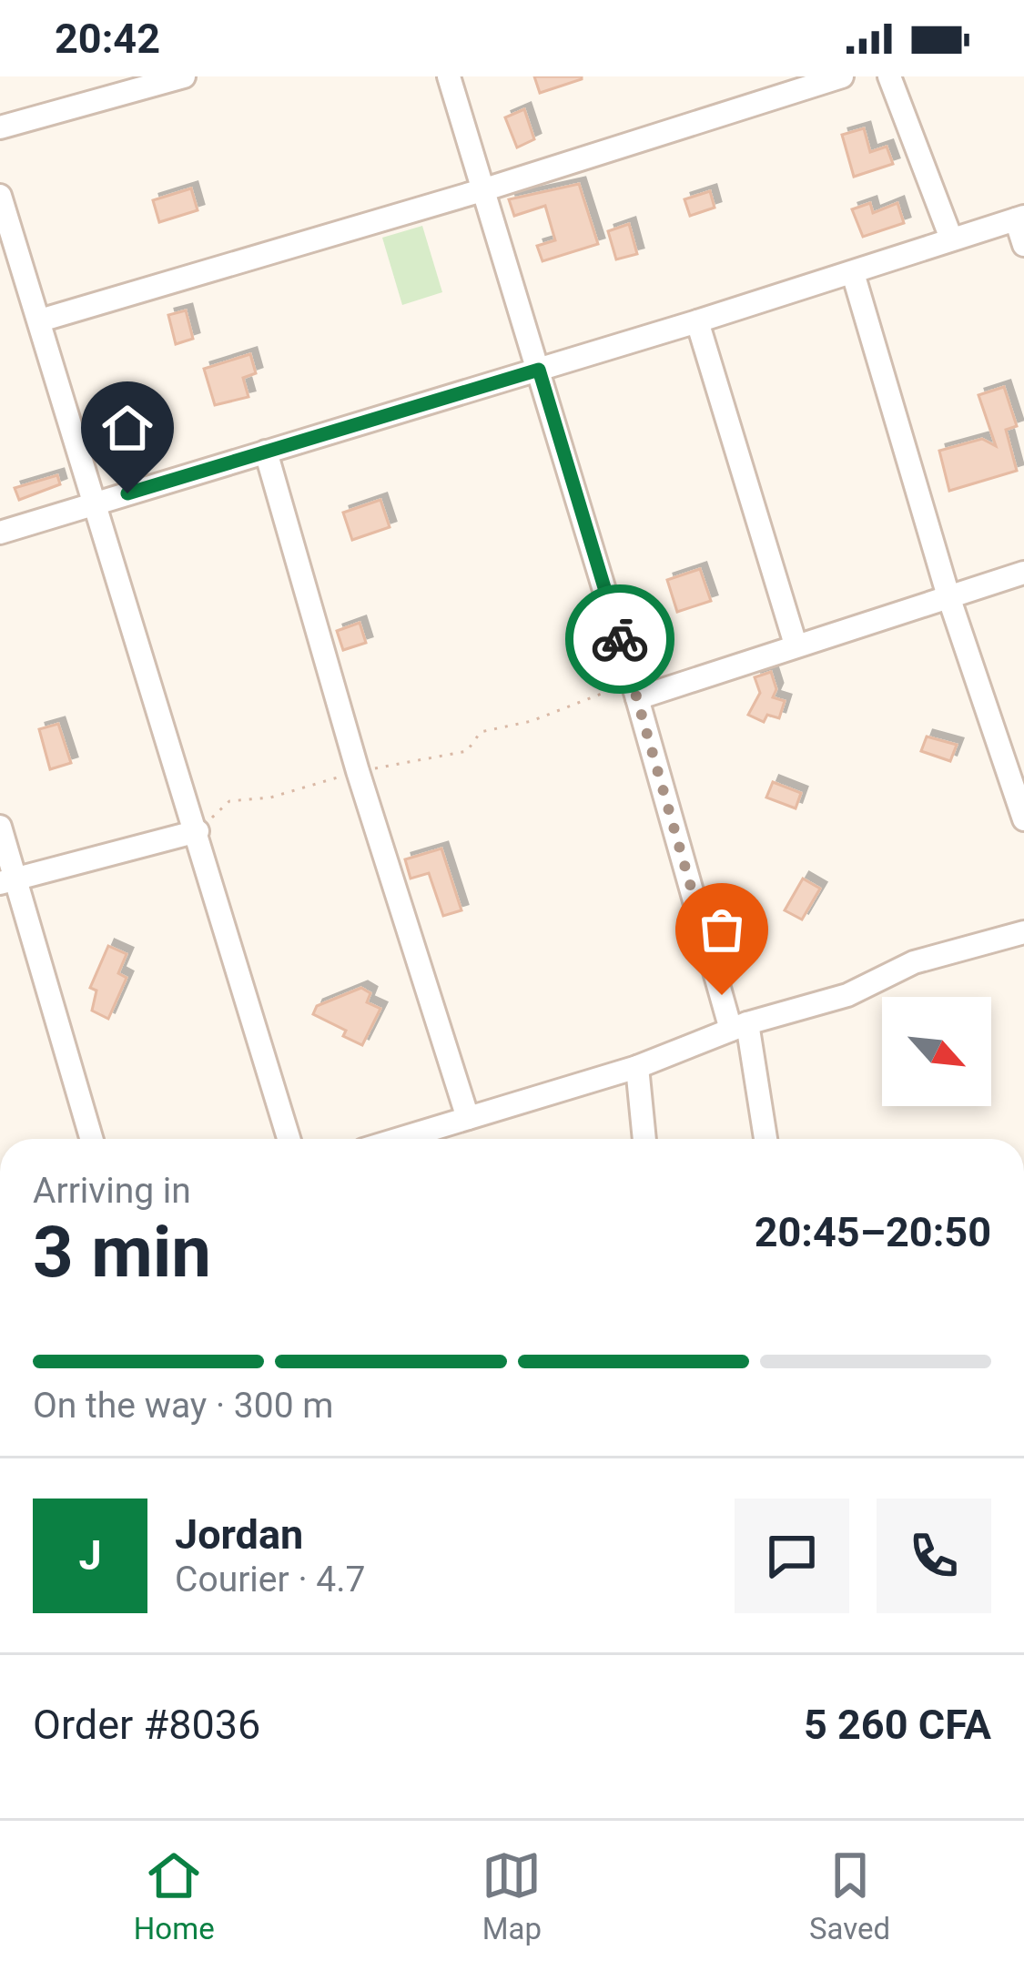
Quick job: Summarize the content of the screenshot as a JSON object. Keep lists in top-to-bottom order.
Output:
{
  "north": "bottom right",
  "page": {
    "status": "20:42",
    "heading": ["3 min", "Arriving in", "20:45–20:50"],
    "panel": [
      "Jordan",
      "Courier · 4.7",
      "Order #8036",
      "5 260 CFA"
    ],
    "bar": "On the way · 300 m",
    "round": "J",
    "tabs": ["Home", "Map", "Saved"]
  }
}
